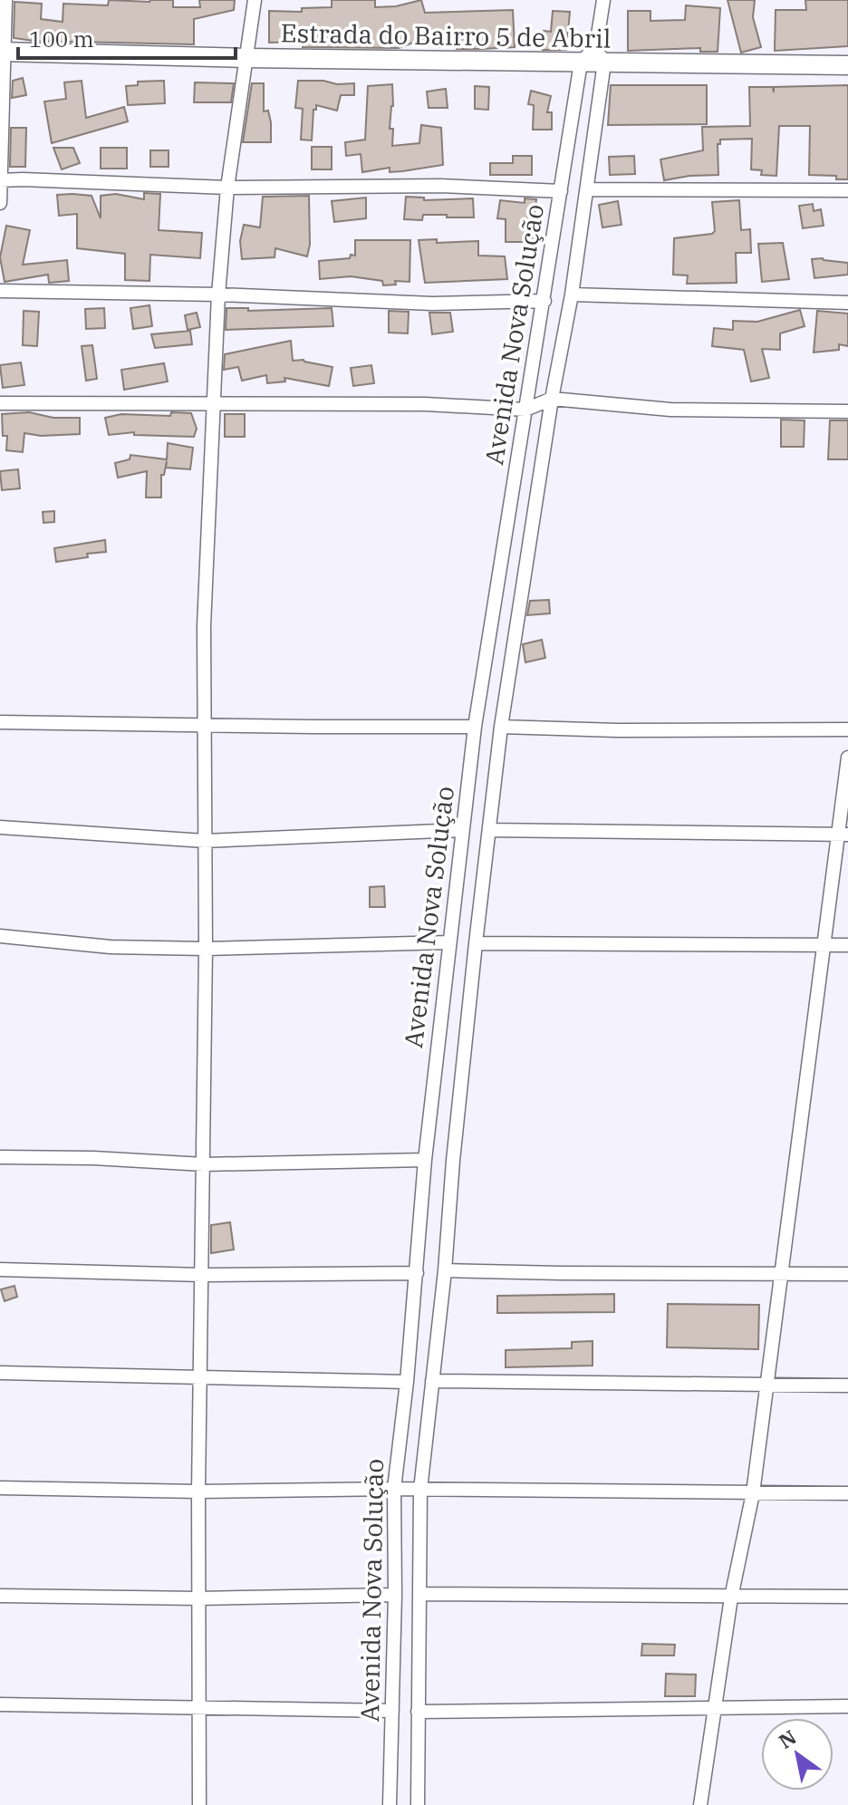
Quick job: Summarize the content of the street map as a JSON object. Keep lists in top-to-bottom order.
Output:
{
  "streets": {
    "street": ["Estrada do Bairro 5 de Abril", "Avenida Nova Solução"]
  },
  "crossings": [
    ["Estrada do Bairro 5 de Abril", "Avenida Nova Solução"]
  ],
  "scale_bar": "100 m",
  "north": "top left"
}
